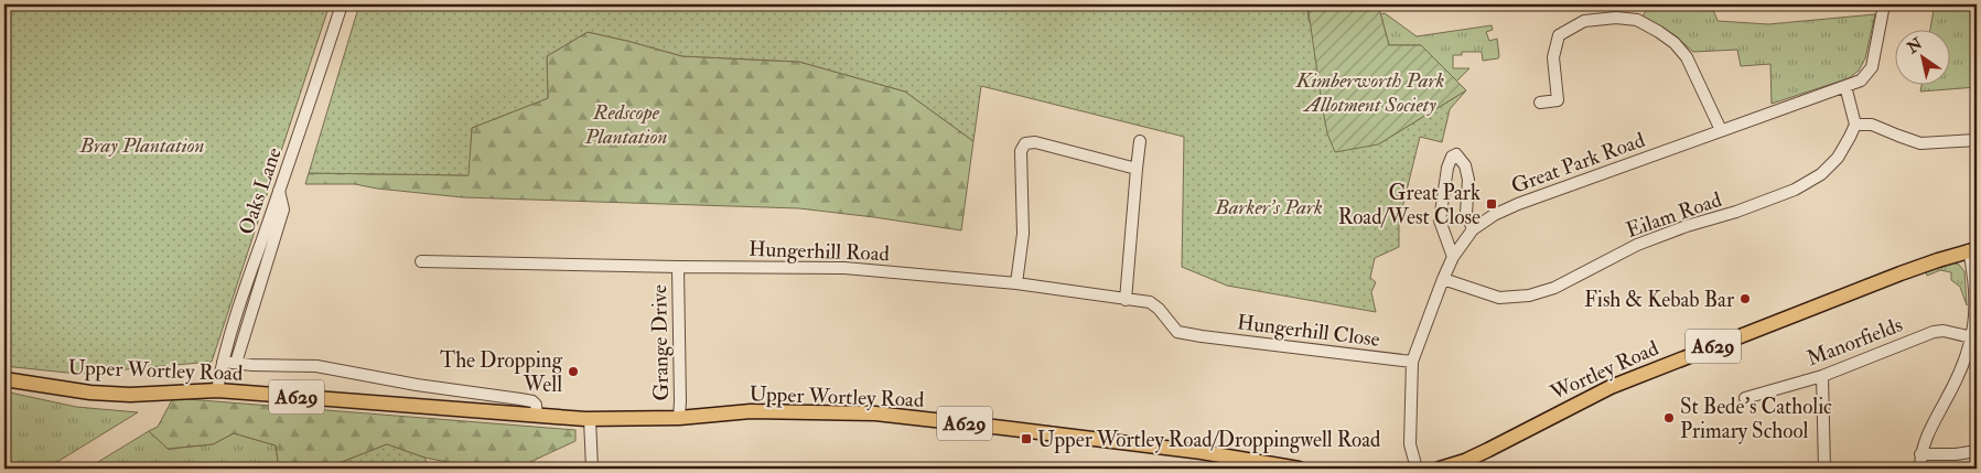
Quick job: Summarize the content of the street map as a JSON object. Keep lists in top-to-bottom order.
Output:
{
  "streets": {
    "main road": ["A629", "Upper Wortley Road", "Wortley Road"],
    "street": [
      "Great Park Road",
      "Oaks Lane",
      "Eilam Road",
      "Hungerhill Road",
      "Hungerhill Close",
      "Manorfields",
      "Grange Drive"
    ]
  },
  "crossings": [
    ["Great Park Road", "Eilam Road"],
    ["Great Park Road", "Hungerhill Close"],
    ["Oaks Lane", "Upper Wortley Road"],
    ["Hungerhill Road", "Hungerhill Close"],
    ["Hungerhill Road", "Grange Drive"],
    ["Grange Drive", "Upper Wortley Road"]
  ],
  "parks": [
    "Kimberworth Park Allotment Society",
    "Redscope Plantation",
    "Bray Plantation",
    "Barker's Park"
  ],
  "places": {
    "transit": ["Great Park Road/West Close", "Upper Wortley Road/Droppingwell Road"],
    "other": ["Fish & Kebab Bar", "The Dropping Well", "St Bede's Catholic Primary School"]
  },
  "north": "top left"
}
